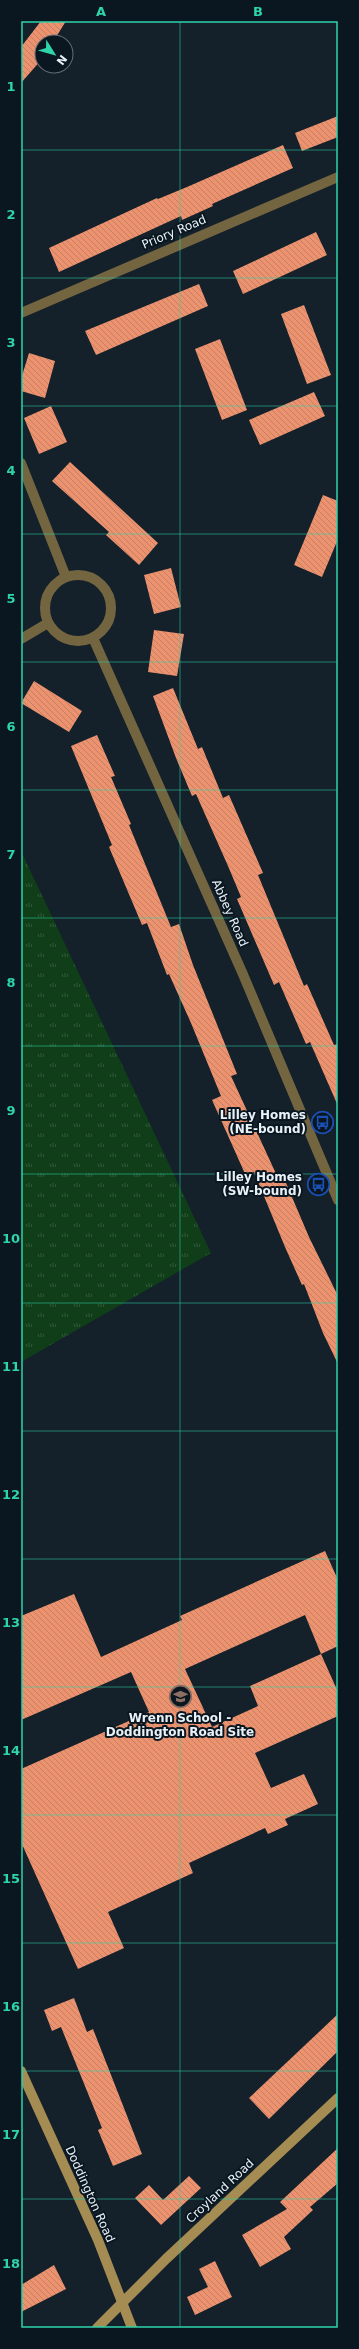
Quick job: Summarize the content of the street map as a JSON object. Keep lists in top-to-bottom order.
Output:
{
  "streets": {
    "main road": ["Croyland Road", "Doddington Road"],
    "street": ["Priory Road", "Abbey Road"]
  },
  "crossings": [
    ["Croyland Road", "Doddington Road"]
  ],
  "places": {
    "bus stop": ["Lilley Homes (NE-bound)", "Lilley Homes (SW-bound)"],
    "school or university": ["Wrenn School - Doddington Road Site"]
  },
  "north": "bottom right",
  "grid": {
    "columns": ["A", "B"],
    "rows": [
      "1",
      "2",
      "3",
      "4",
      "5",
      "6",
      "7",
      "8",
      "9",
      "10",
      "11",
      "12",
      "13",
      "14",
      "15",
      "16",
      "17",
      "18"
    ]
  }
}
